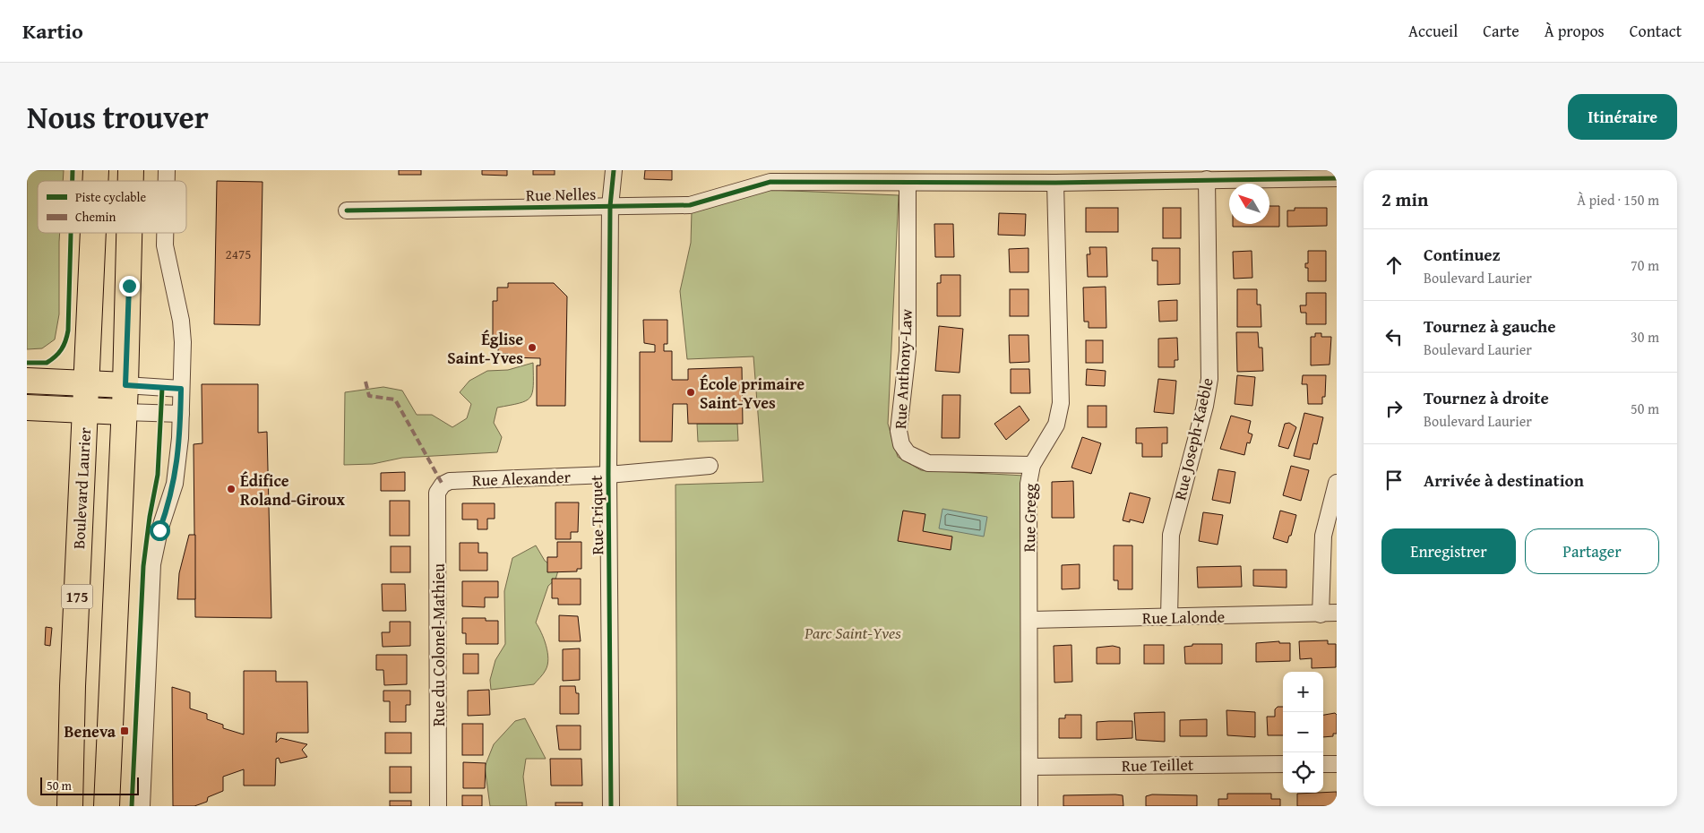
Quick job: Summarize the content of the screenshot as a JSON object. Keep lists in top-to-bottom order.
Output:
{
  "streets": {
    "main road": ["Boulevard Laurier", "175"],
    "street": [
      "Rue Nelles",
      "Rue Anthony-Law",
      "Rue Joseph-Kaeble",
      "Rue Alexander",
      "Rue Triquet",
      "Rue Gregg",
      "Rue Lalonde",
      "Rue du Colonel-Mathieu",
      "Rue Teillet"
    ]
  },
  "crossings": [
    ["Rue Nelles", "Rue Anthony-Law"],
    ["Rue Nelles", "Rue Joseph-Kaeble"],
    ["Rue Nelles", "Rue Triquet"],
    ["Rue Nelles", "Rue Gregg"],
    ["Rue Anthony-Law", "Rue Gregg"],
    ["Rue Joseph-Kaeble", "Rue Lalonde"],
    ["Rue Alexander", "Rue Triquet"],
    ["Rue Alexander", "Rue du Colonel-Mathieu"],
    ["Rue Gregg", "Rue Lalonde"],
    ["Rue Gregg", "Rue Teillet"]
  ],
  "parks": ["Parc Saint-Yves"],
  "places": {
    "other": ["Église Saint-Yves", "École primaire Saint-Yves", "Édifice Roland-Giroux"],
    "transit": ["Beneva"]
  },
  "house_numbers": ["2475"],
  "legend": ["Piste cyclable", "Chemin"],
  "scale_bar": "50 m",
  "north": "top left",
  "page": {
    "header": "Kartio",
    "nav": [
      "Accueil",
      "Carte",
      "À propos",
      "Contact"
    ],
    "title": "Nous trouver",
    "buttons": [
      "Itinéraire",
      ["Enregistrer", "Partager"]
    ],
    "heading": ["2 min", "À pied · 150 m"],
    "list": [
      ["Continuez", "Boulevard Laurier", "70 m"],
      ["Tournez à gauche", "Boulevard Laurier", "30 m"],
      ["Tournez à droite", "Boulevard Laurier", "50 m"],
      "Arrivée à destination"
    ],
    "map_buttons": ["+", "−"],
    "scale": "50 m"
  }
}
